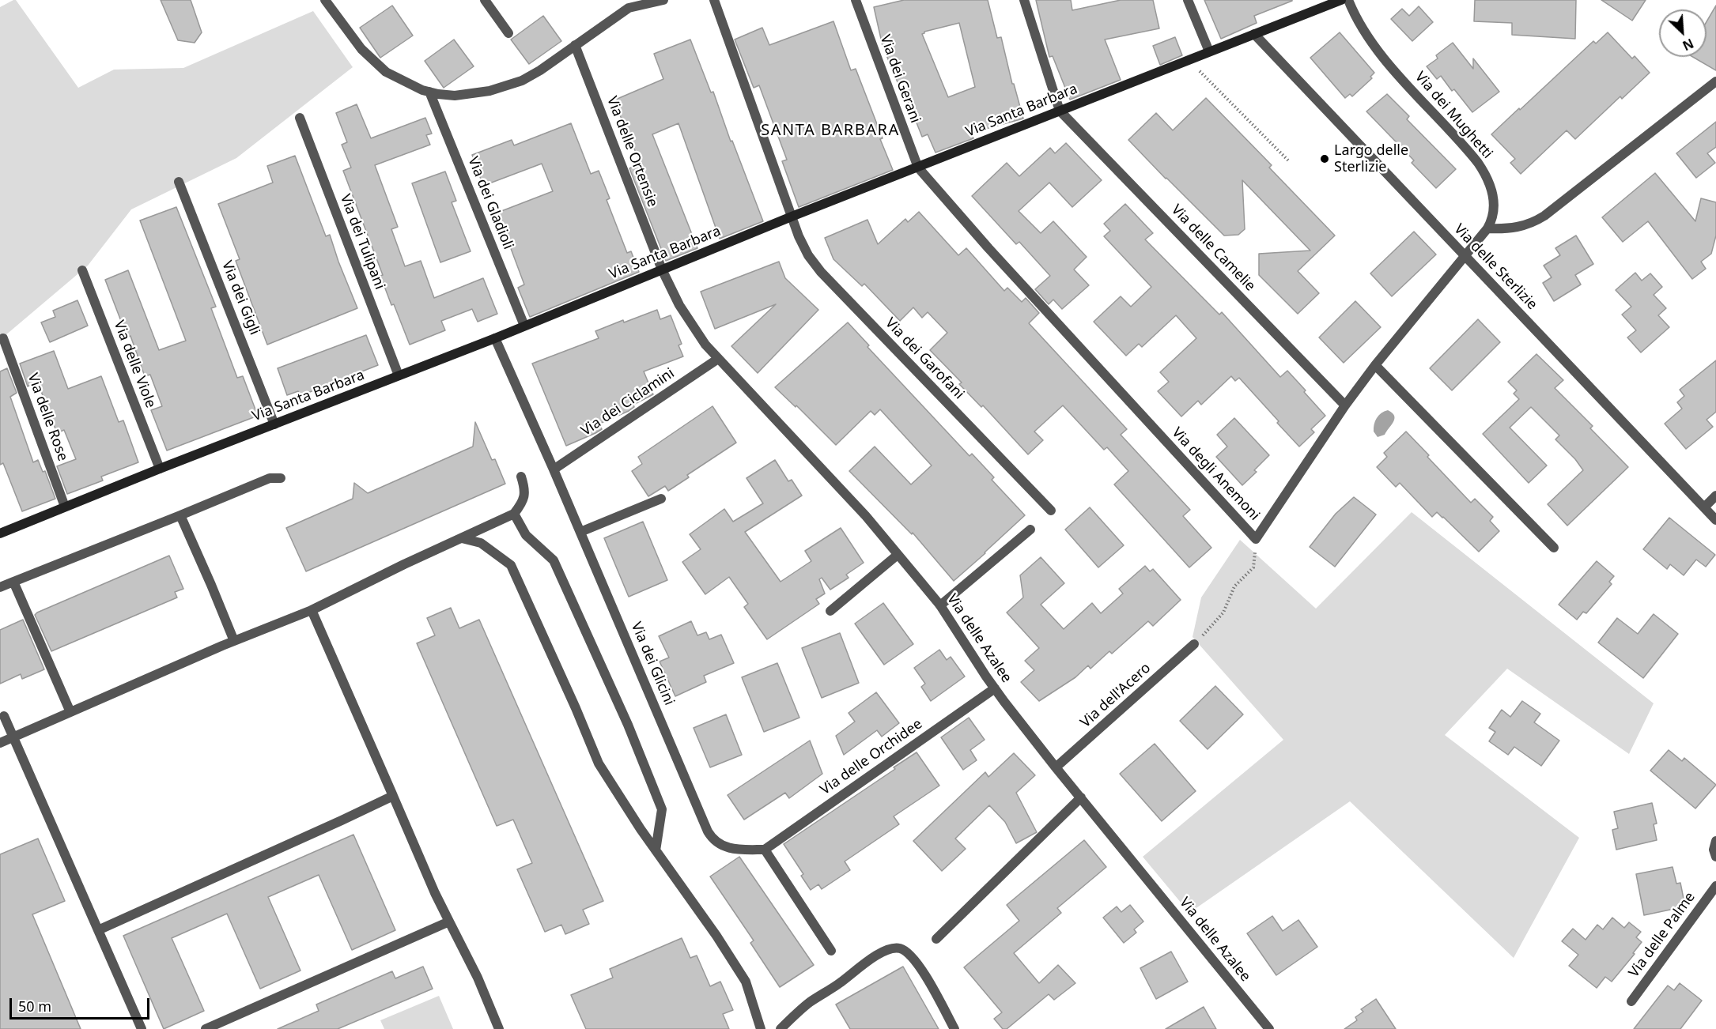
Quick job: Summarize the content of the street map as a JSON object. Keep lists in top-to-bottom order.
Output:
{
  "streets": {
    "street": [
      "Via dei Gerani",
      "Via Santa Barbara",
      "Via dei Mughetti",
      "Via delle Ortensie",
      "Via dei Gladioli",
      "Via dei Tulipani",
      "Via delle Camelie",
      "Via delle Sterlizie",
      "Via dei Gigli",
      "Via dei Garofani",
      "Via delle Viole",
      "Via dei Ciclamini",
      "Via delle Rose",
      "Via degli Anemoni",
      "Via delle Azalee",
      "Via dei Glicini",
      "Via dell'Acero",
      "Via delle Orchidee",
      "Via delle Palme"
    ]
  },
  "crossings": [
    ["Via dei Gerani", "Via Santa Barbara"],
    ["Via dei Gerani", "Via degli Anemoni"],
    ["Via Santa Barbara", "Via delle Ortensie"],
    ["Via Santa Barbara", "Via dei Gladioli"],
    ["Via Santa Barbara", "Via dei Tulipani"],
    ["Via Santa Barbara", "Via delle Camelie"],
    ["Via Santa Barbara", "Via delle Sterlizie"],
    ["Via Santa Barbara", "Via dei Gigli"],
    ["Via Santa Barbara", "Via dei Garofani"],
    ["Via Santa Barbara", "Via delle Viole"],
    ["Via Santa Barbara", "Via delle Rose"],
    ["Via Santa Barbara", "Via degli Anemoni"],
    ["Via Santa Barbara", "Via delle Azalee"],
    ["Via Santa Barbara", "Via dei Glicini"],
    ["Via dei Mughetti", "Via delle Sterlizie"],
    ["Via dei Mughetti", "Via degli Anemoni"],
    ["Via delle Ortensie", "Via delle Azalee"],
    ["Via delle Camelie", "Via degli Anemoni"],
    ["Via delle Sterlizie", "Via degli Anemoni"],
    ["Via dei Ciclamini", "Via delle Azalee"],
    ["Via dei Ciclamini", "Via dei Glicini"],
    ["Via delle Azalee", "Via dell'Acero"],
    ["Via delle Azalee", "Via delle Orchidee"],
    ["Via dei Glicini", "Via delle Orchidee"]
  ],
  "districts": ["SANTA BARBARA"],
  "places": ["Largo delle Sterlizie"],
  "scale_bar": "50 m",
  "north": "bottom right"
}
